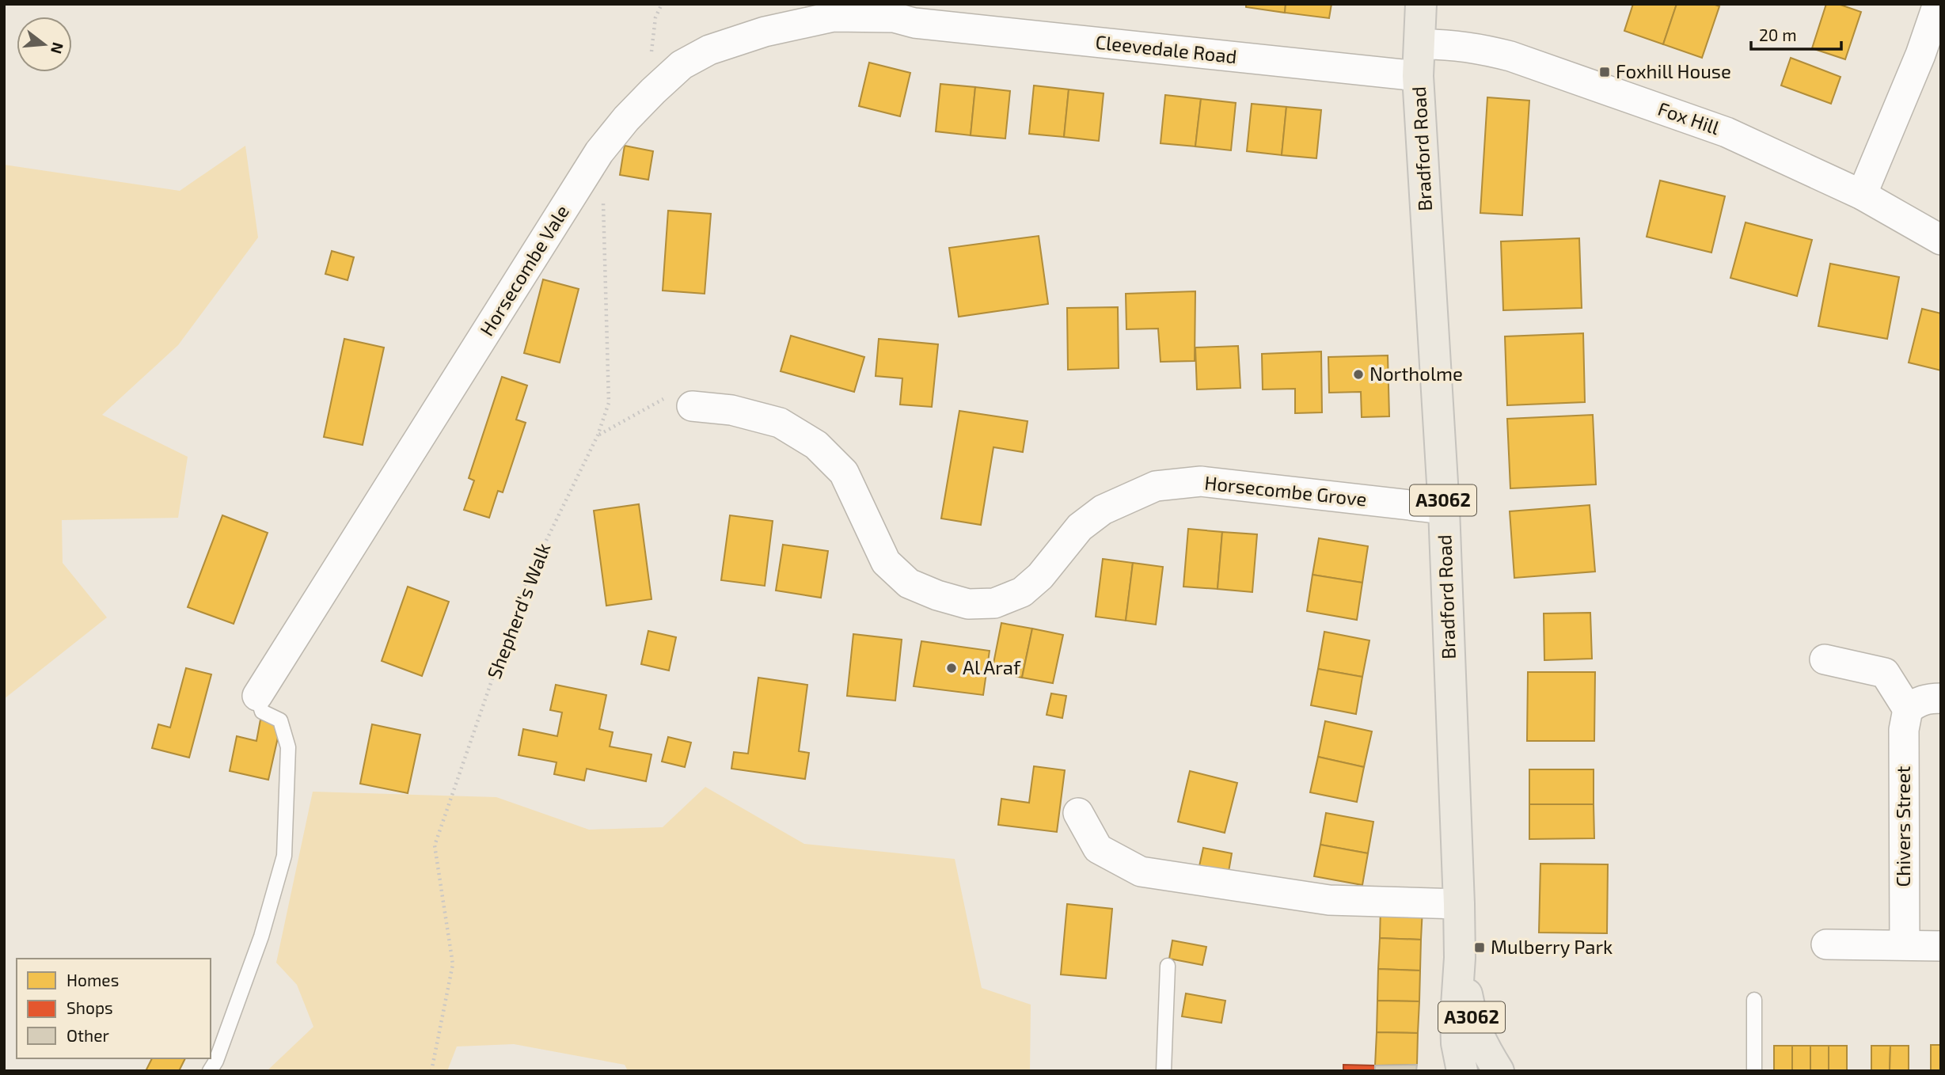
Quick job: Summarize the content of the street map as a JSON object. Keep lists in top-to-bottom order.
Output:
{
  "streets": {
    "main road": ["Bradford Road", "A3062"],
    "street": [
      "Cleevedale Road",
      "Fox Hill",
      "Horsecombe Vale",
      "Horsecombe Grove",
      "Chivers Street"
    ],
    "path": ["Shepherd's Walk"]
  },
  "crossings": [
    ["Cleevedale Road", "Bradford Road"],
    ["Cleevedale Road", "Horsecombe Vale"],
    ["Fox Hill", "Bradford Road"],
    ["Bradford Road", "Horsecombe Grove"]
  ],
  "places": {
    "transit": ["Foxhill House", "Mulberry Park"],
    "other": ["Northolme", "Al Araf"]
  },
  "legend": ["Homes", "Shops", "Other"],
  "scale_bar": "20 m",
  "north": "right"
}
